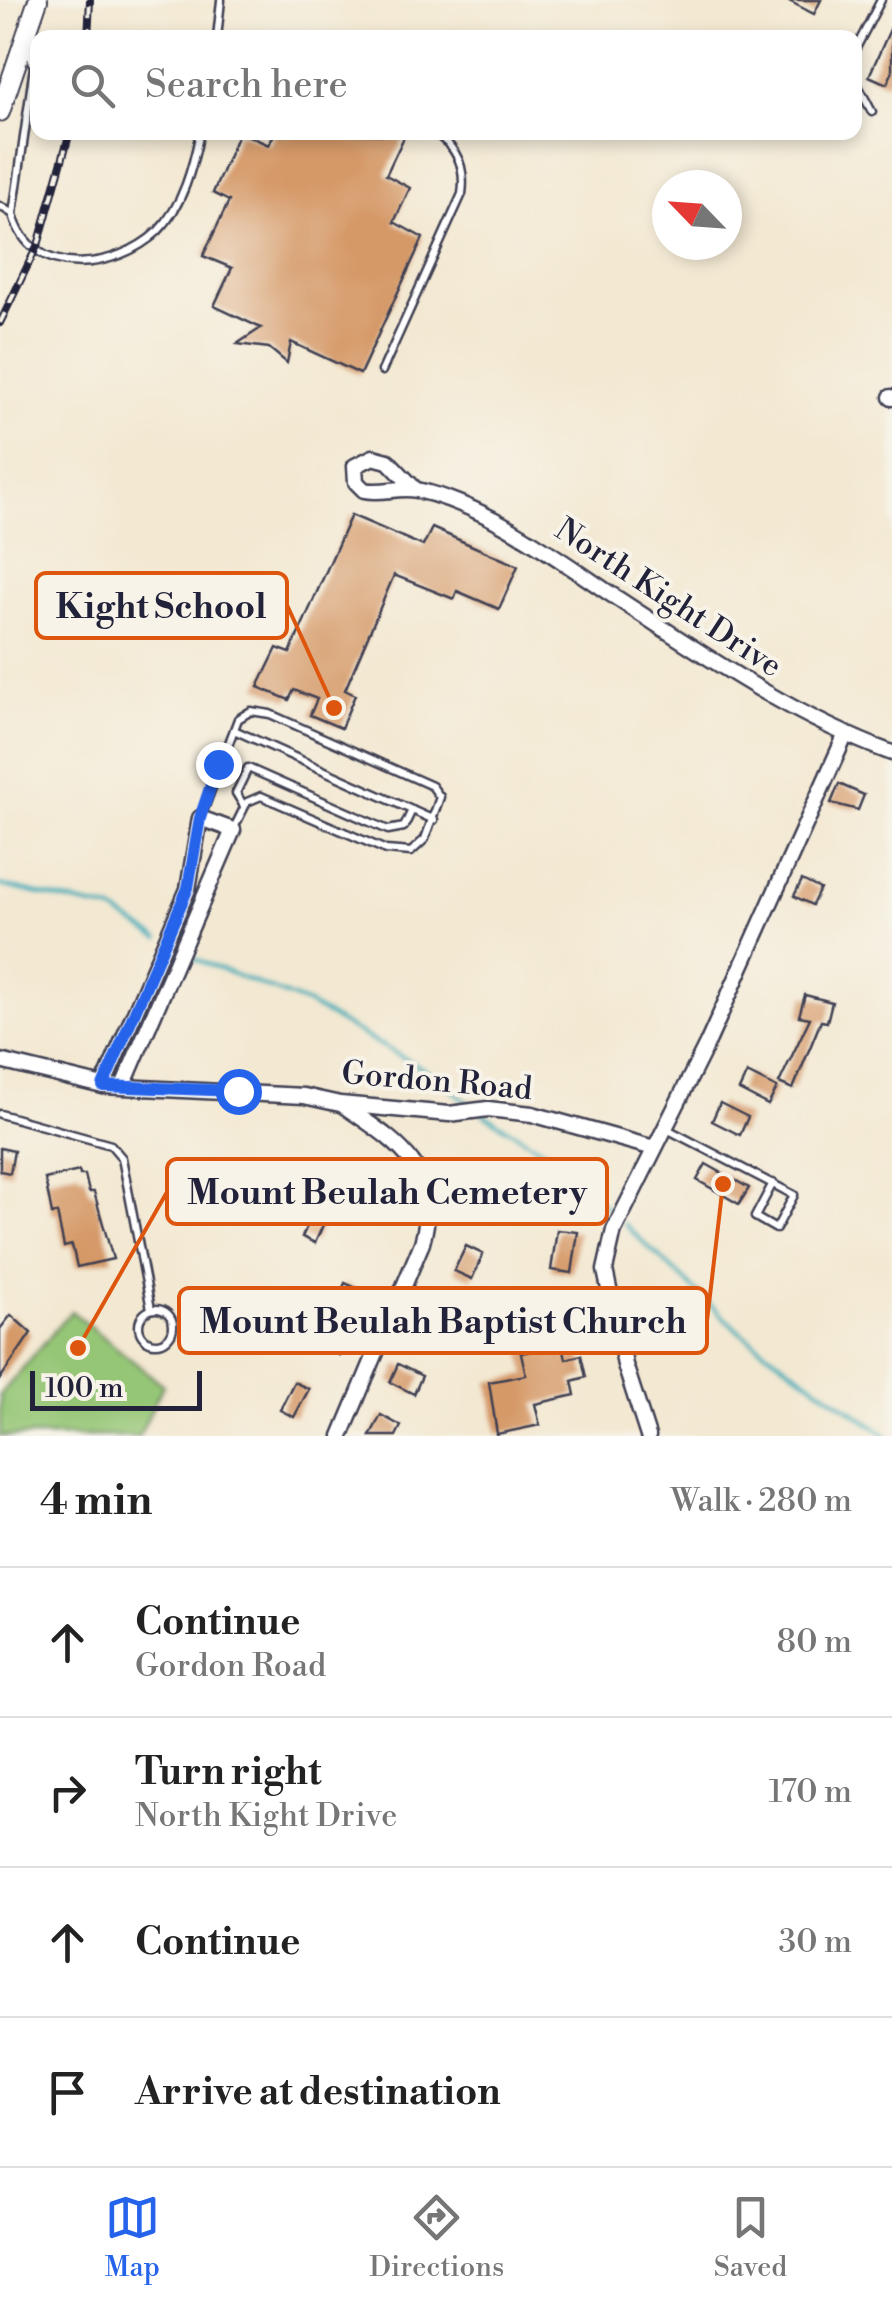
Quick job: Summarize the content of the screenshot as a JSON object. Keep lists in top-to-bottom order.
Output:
{
  "streets": {
    "street": ["North Kight Drive", "Gordon Road"]
  },
  "places": ["Kight School", "Mount Beulah Baptist Church", "Mount Beulah Cemetery"],
  "scale_bar": "100 m",
  "north": "top left",
  "page": {
    "search": "Search here",
    "scale": "100 m",
    "heading": ["4 min", "Walk · 280 m"],
    "list": [
      ["Continue", "Gordon Road", "80 m"],
      ["Turn right", "North Kight Drive", "170 m"],
      ["Continue", "30 m"],
      "Arrive at destination"
    ],
    "nav": ["Map", "Directions", "Saved"]
  }
}
